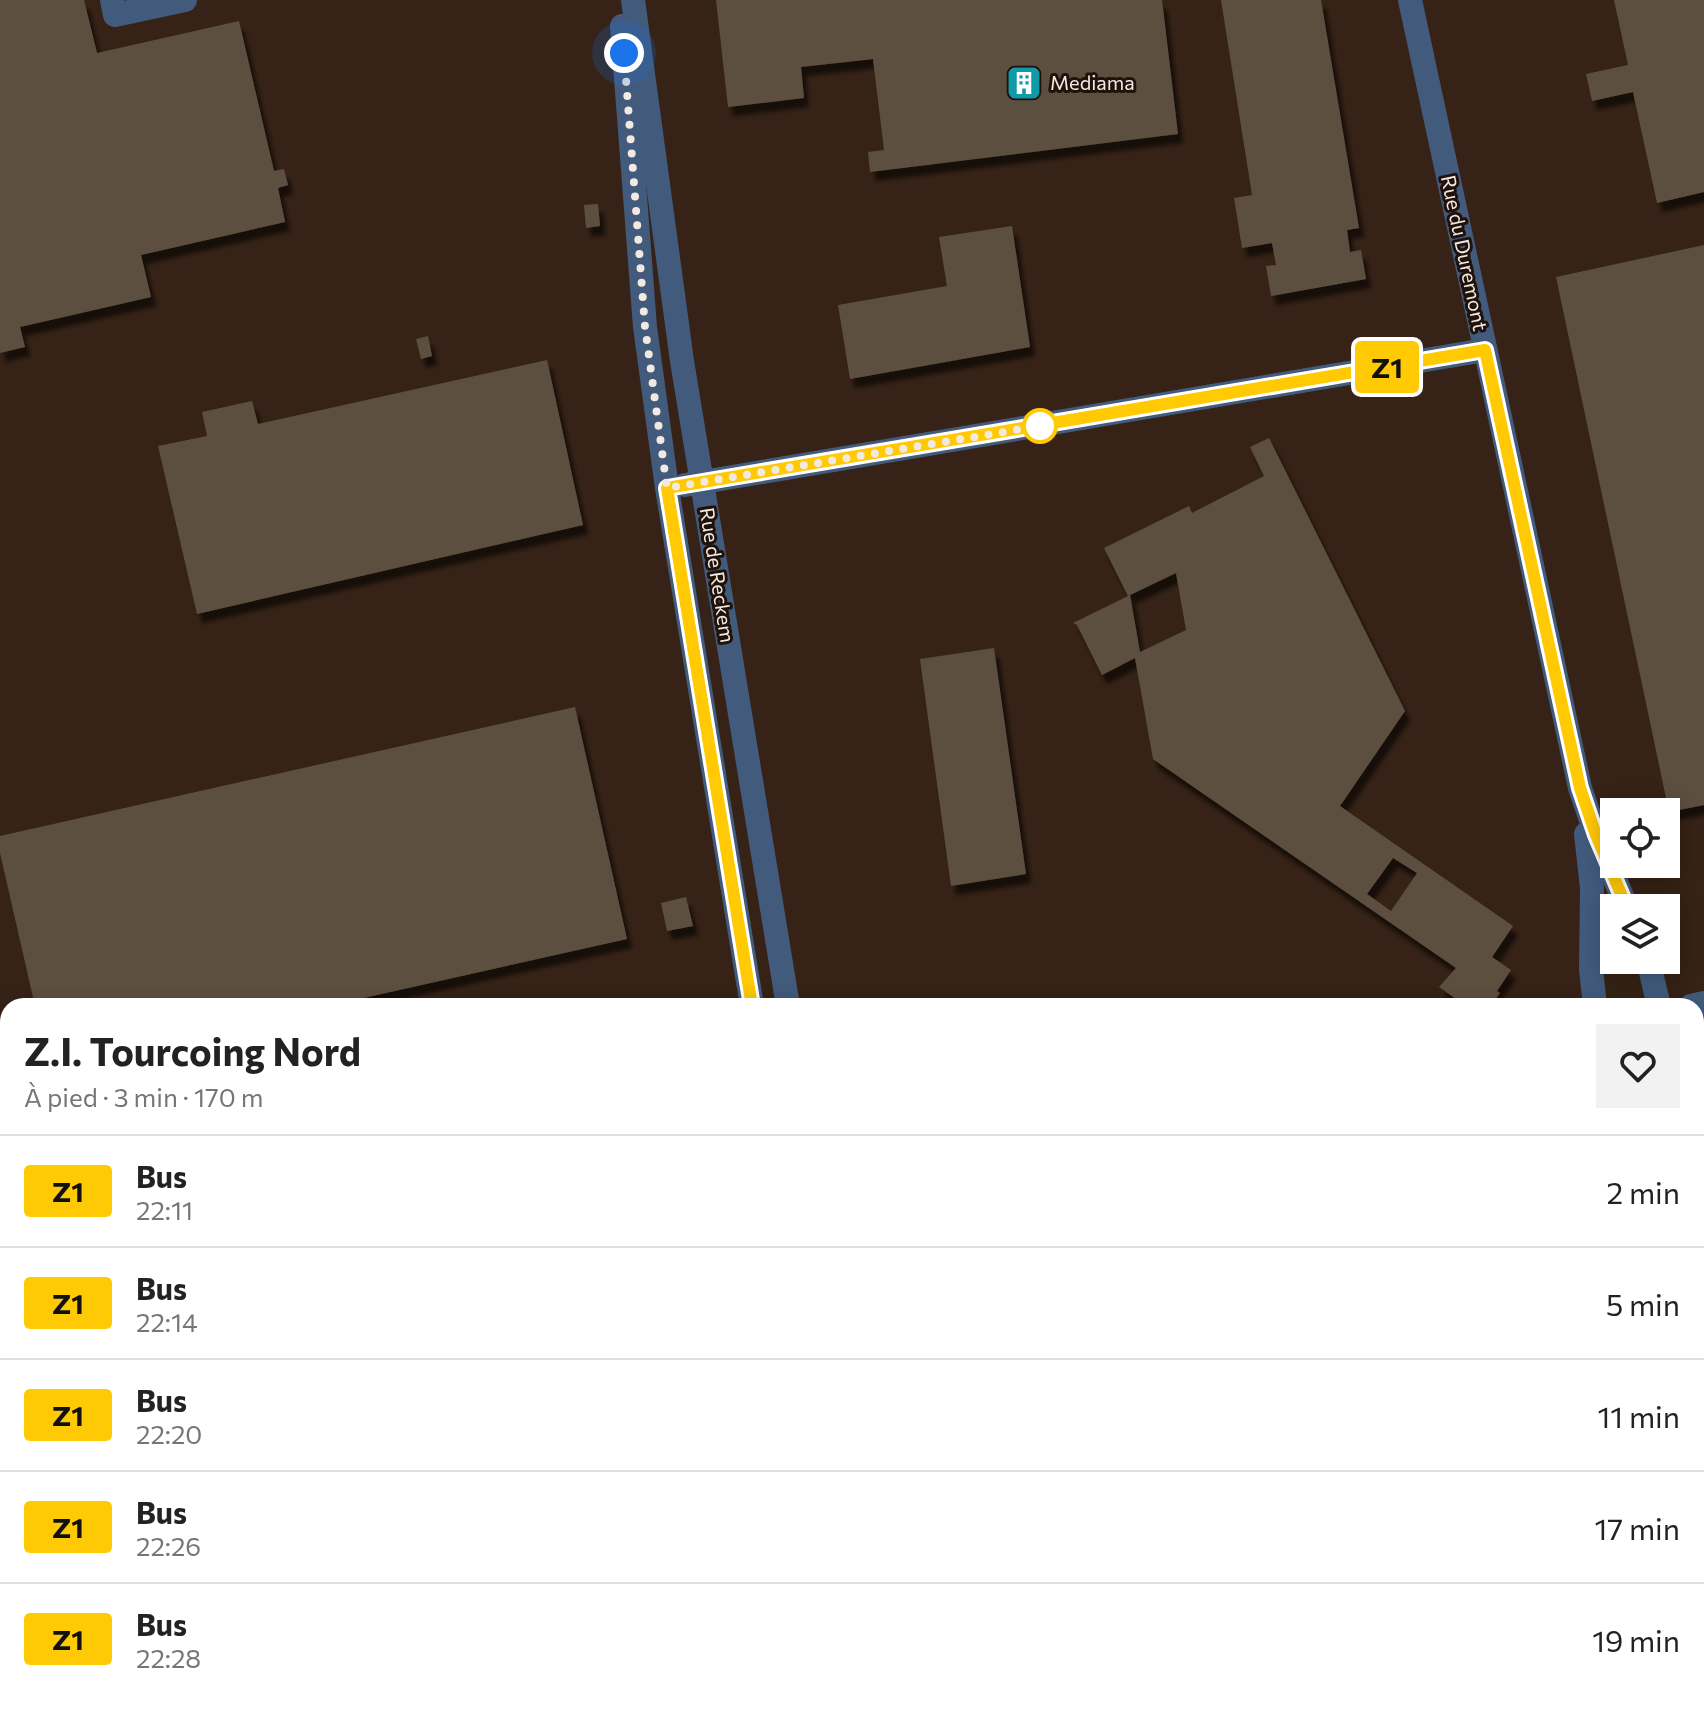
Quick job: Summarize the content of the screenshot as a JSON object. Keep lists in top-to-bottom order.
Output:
{
  "streets": {
    "street": ["Rue du Duremont", "Rue de Reckem"]
  },
  "places": {
    "building": ["Mediama"]
  },
  "lines": ["bus line Z1"],
  "page": {
    "on_map": "Z1",
    "heading": ["Z.I. Tourcoing Nord", "À pied · 3 min · 170 m"],
    "list": [
      {
        "mark": "Z1",
        "name": "Bus",
        "note": "22:11",
        "value": "2 min"
      },
      {
        "mark": "Z1",
        "name": "Bus",
        "note": "22:14",
        "value": "5 min"
      },
      {
        "mark": "Z1",
        "name": "Bus",
        "note": "22:20",
        "value": "11 min"
      },
      {
        "mark": "Z1",
        "name": "Bus",
        "note": "22:26",
        "value": "17 min"
      },
      {
        "mark": "Z1",
        "name": "Bus",
        "note": "22:28",
        "value": "19 min"
      }
    ]
  }
}
